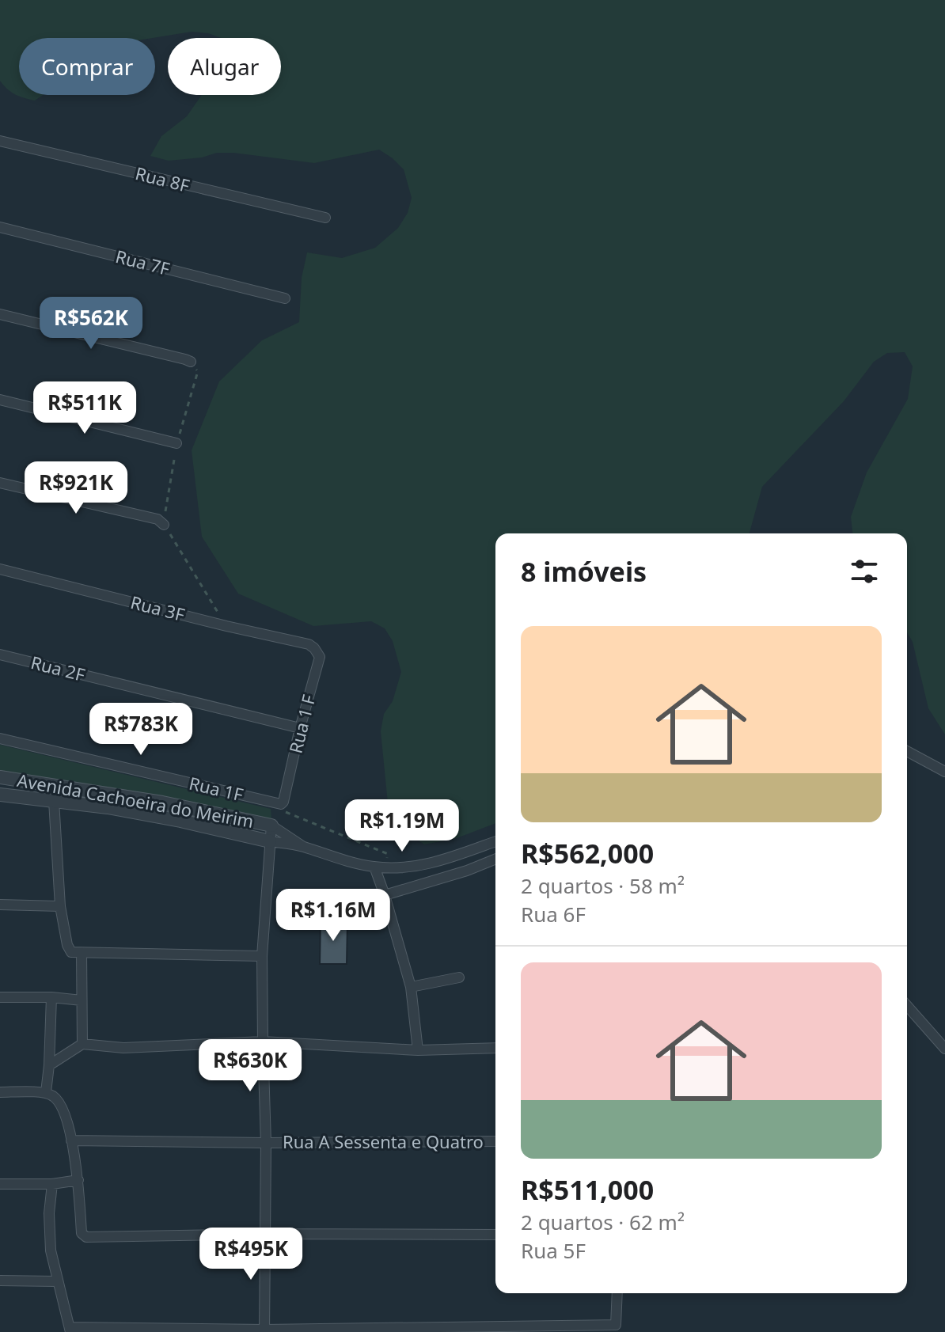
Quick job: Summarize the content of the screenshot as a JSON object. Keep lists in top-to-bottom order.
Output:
{
  "streets": {
    "street": [
      "Rua 8F",
      "Rua 7F",
      "Rua 3F",
      "Rua 2F",
      "Rua 1 F",
      "Rua 1F",
      "Avenida Cachoeira do Meirim",
      "Rua A Sessenta e Quatro"
    ]
  },
  "crossings": [
    ["Rua 3F", "Rua 1 F"],
    ["Rua 2F", "Rua 1 F"],
    ["Rua 1 F", "Rua 1F"]
  ],
  "page": {
    "chip": ["Comprar", "Alugar"],
    "price": [
      "R$562K",
      "R$511K",
      "R$921K",
      "R$783K",
      "R$1.19M",
      "R$1.16M",
      "R$630K",
      "R$495K"
    ],
    "heading": "8 imóveis",
    "list": [
      {
        "name": "R$562,000",
        "note": "2 quartos · 58 m² · Rua 6F"
      },
      {
        "name": "R$511,000",
        "note": "2 quartos · 62 m² · Rua 5F"
      }
    ]
  }
}
